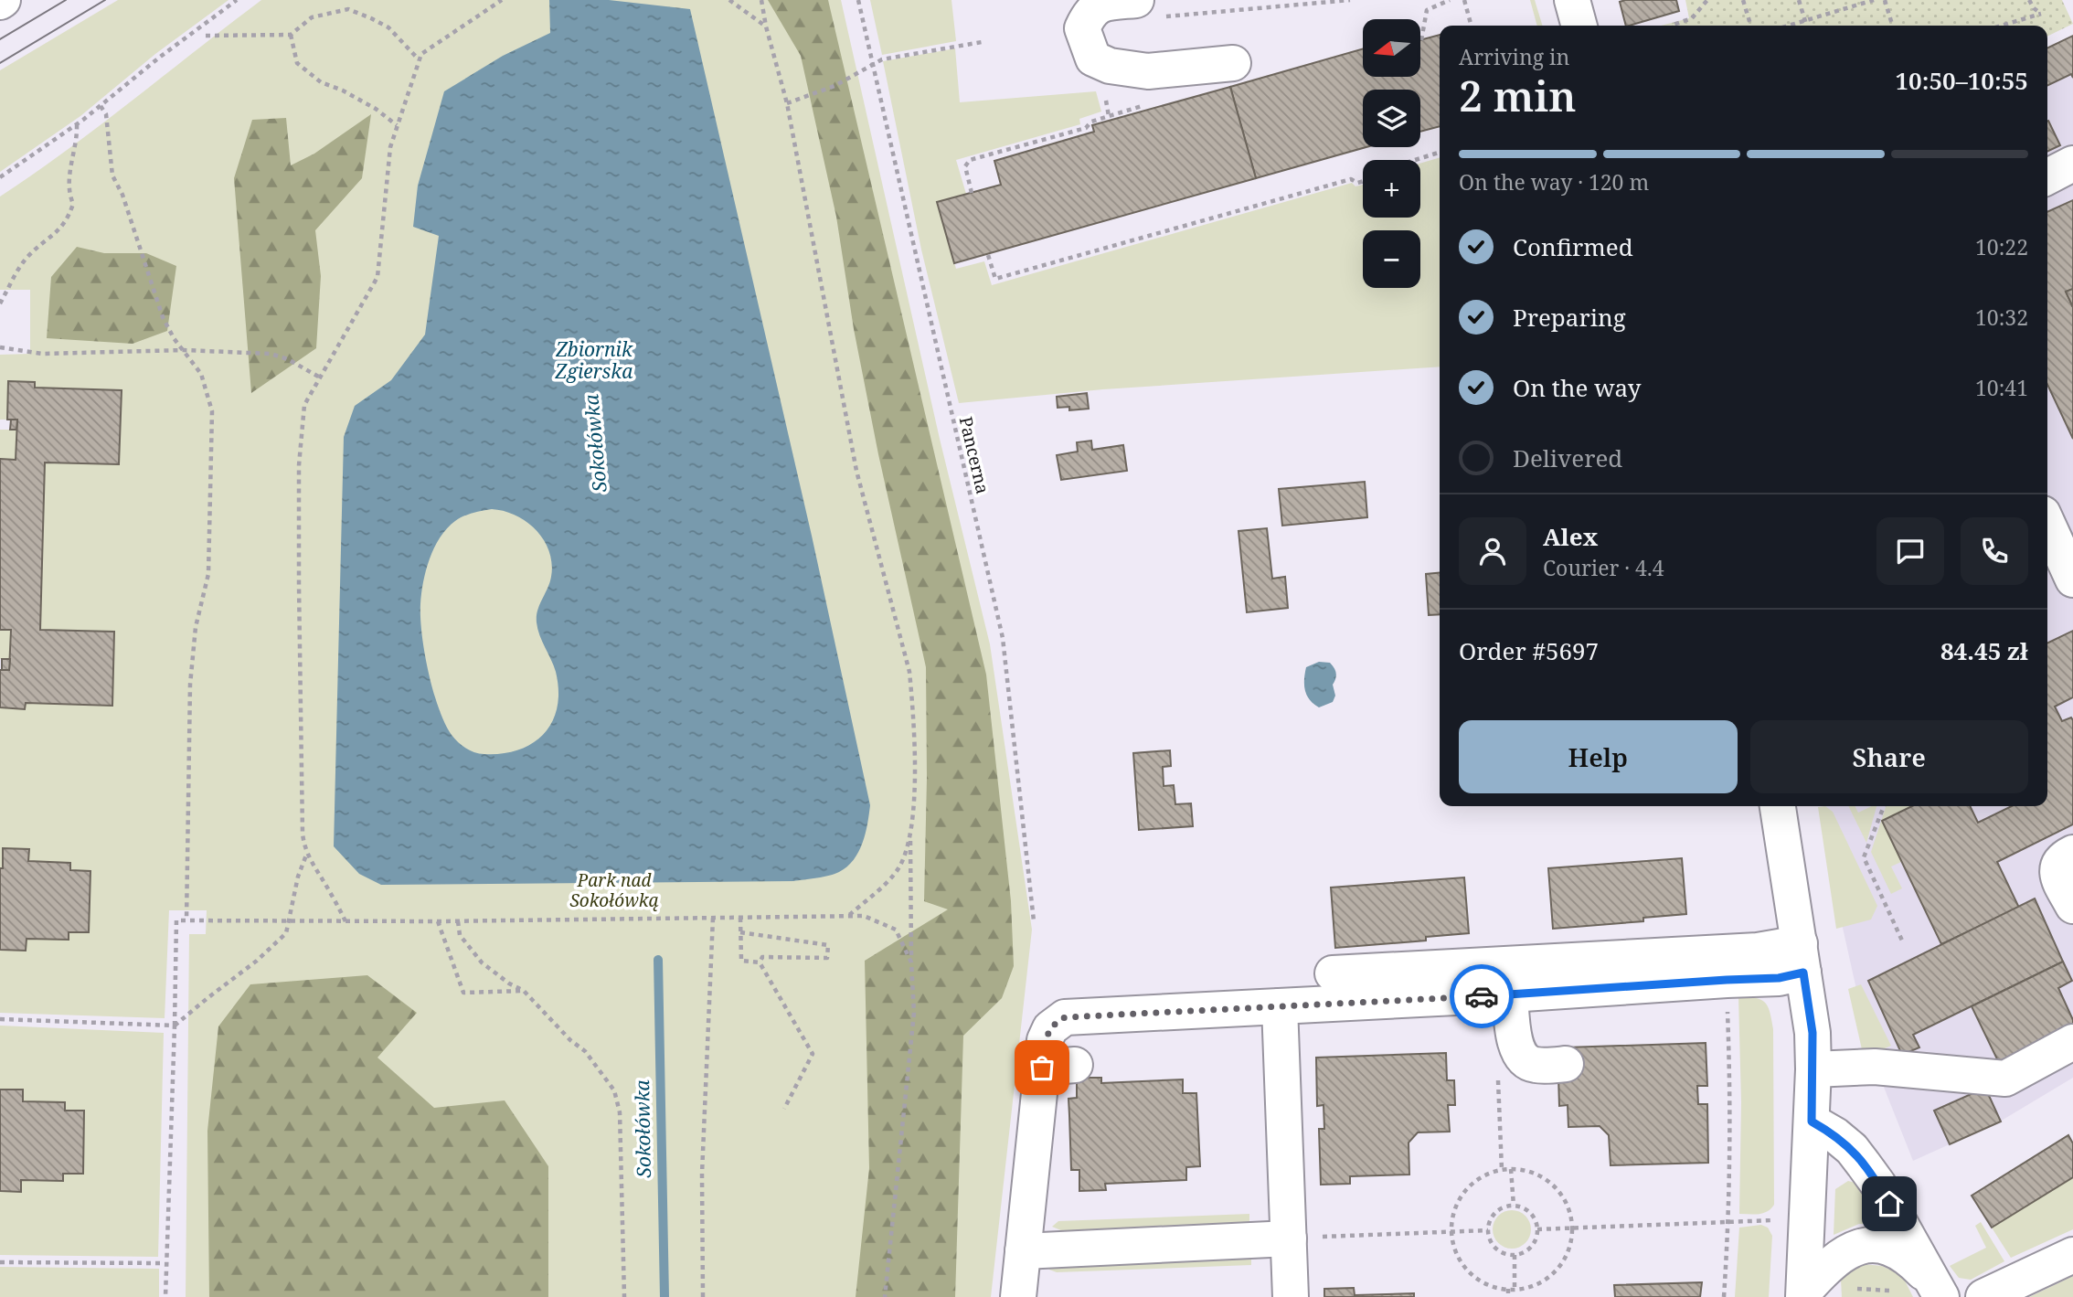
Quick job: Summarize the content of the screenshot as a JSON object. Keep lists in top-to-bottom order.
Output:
{
  "streets": {
    "path": ["Pancerna"]
  },
  "water": ["Zbiornik Zgierska", "Sokołówka"],
  "parks": ["Park nad Sokołówką"],
  "north": "left",
  "page": {
    "map_buttons": ["+", "−"],
    "heading": ["2 min", "Arriving in", "10:50–10:55"],
    "panel": [
      "Alex",
      "Courier · 4.4",
      "Order #5697",
      "84.45 zł"
    ],
    "bar": "On the way · 120 m",
    "list": [
      ["Confirmed", "10:22"],
      ["Preparing", "10:32"],
      ["On the way", "10:41"],
      "Delivered"
    ],
    "buttons": ["Help", "Share"]
  }
}
